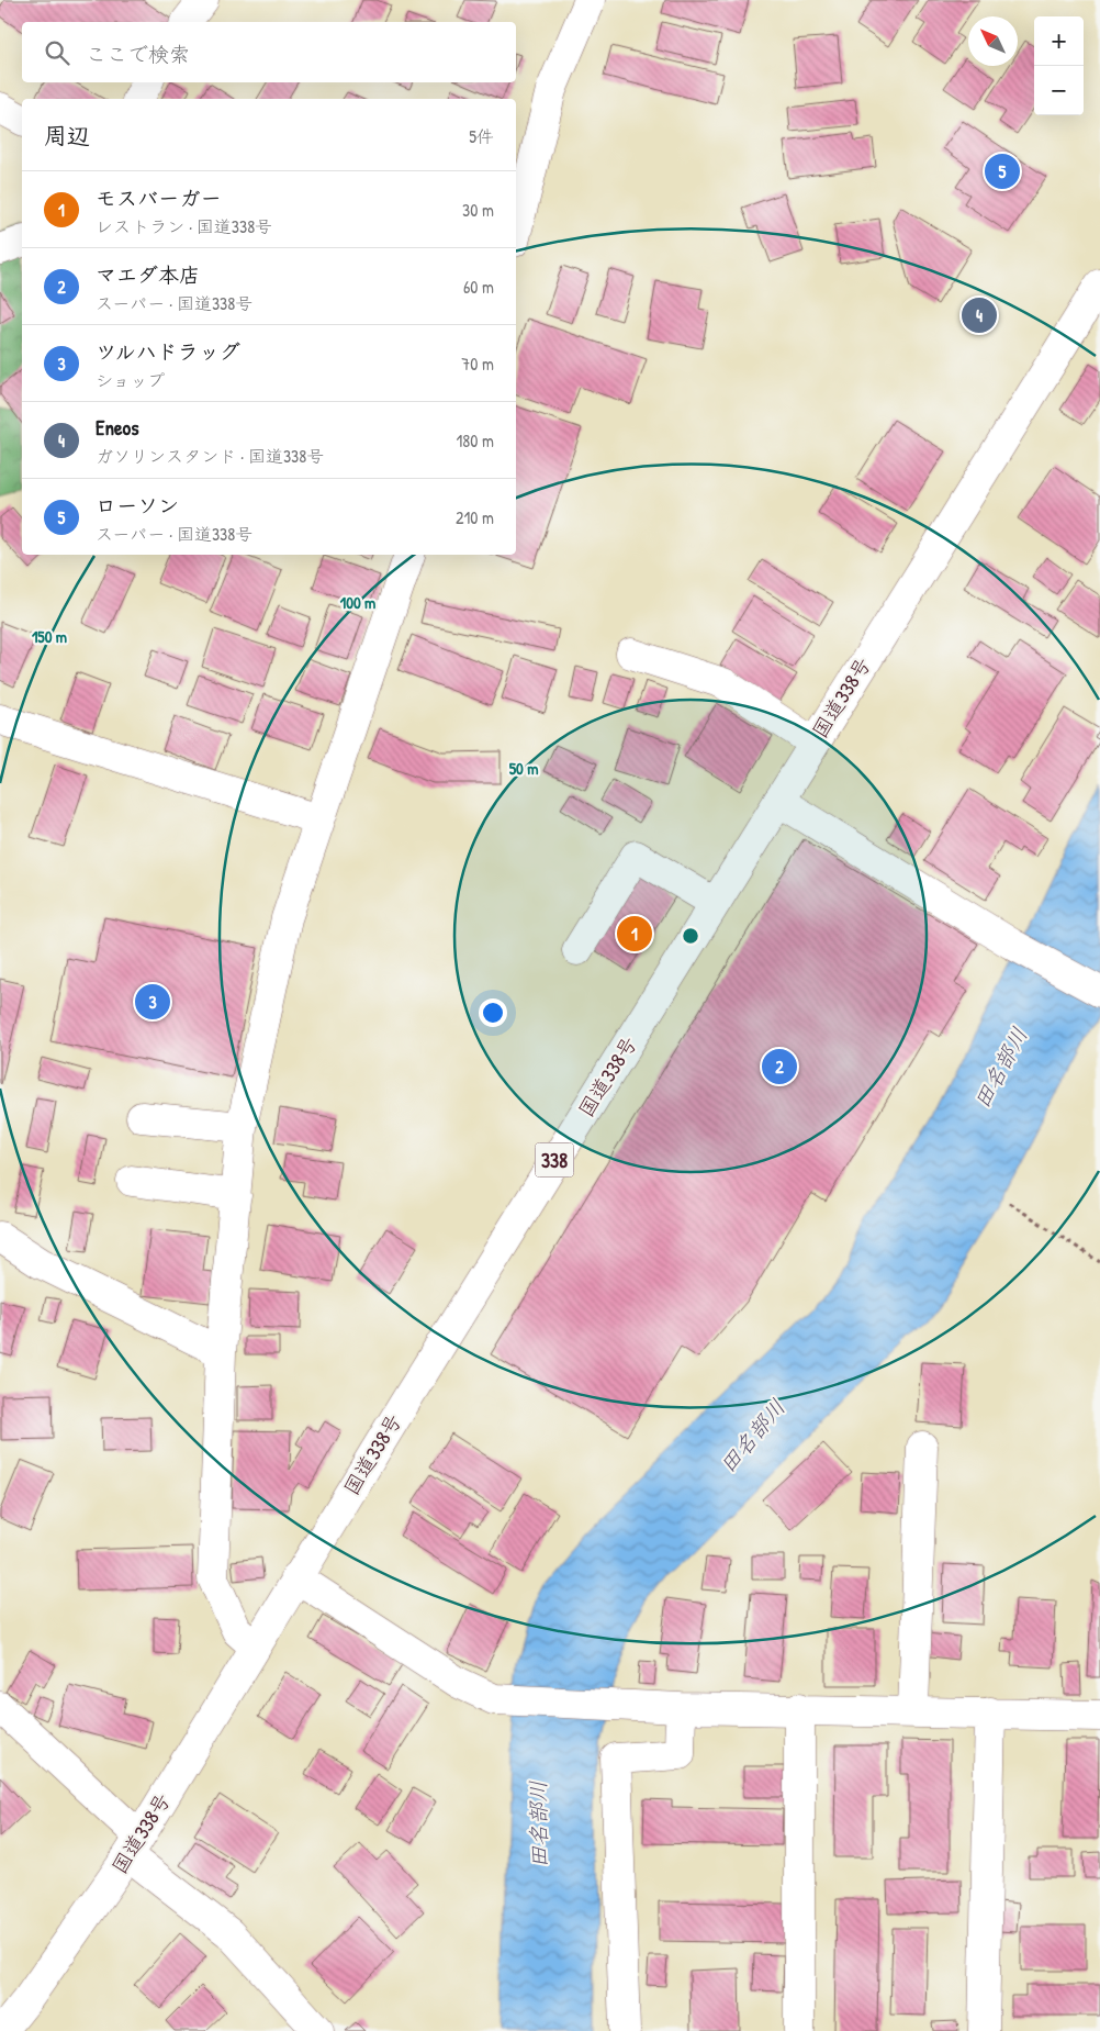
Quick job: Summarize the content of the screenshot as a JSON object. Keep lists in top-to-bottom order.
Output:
{
  "streets": {
    "main road": ["国道338号", "338"]
  },
  "water": ["田名部川"],
  "north": "top left",
  "page": {
    "map_buttons": ["+", "−"],
    "search": "ここで検索",
    "heading": ["周辺", "5件"],
    "pins": [
      "5",
      "4",
      "1",
      "3",
      "2"
    ],
    "list": [
      {
        "mark": "1",
        "name": "モスバーガー",
        "note": "レストラン · 国道338号",
        "value": "30 m"
      },
      {
        "mark": "2",
        "name": "マエダ本店",
        "note": "スーパー · 国道338号",
        "value": "60 m"
      },
      {
        "mark": "3",
        "name": "ツルハドラッグ",
        "note": "ショップ",
        "value": "70 m"
      },
      {
        "mark": "4",
        "name": "Eneos",
        "note": "ガソリンスタンド · 国道338号",
        "value": "180 m"
      },
      {
        "mark": "5",
        "name": "ローソン",
        "note": "スーパー · 国道338号",
        "value": "210 m"
      }
    ]
  },
  "rings": ["100 m", "150 m", "50 m"]
}
